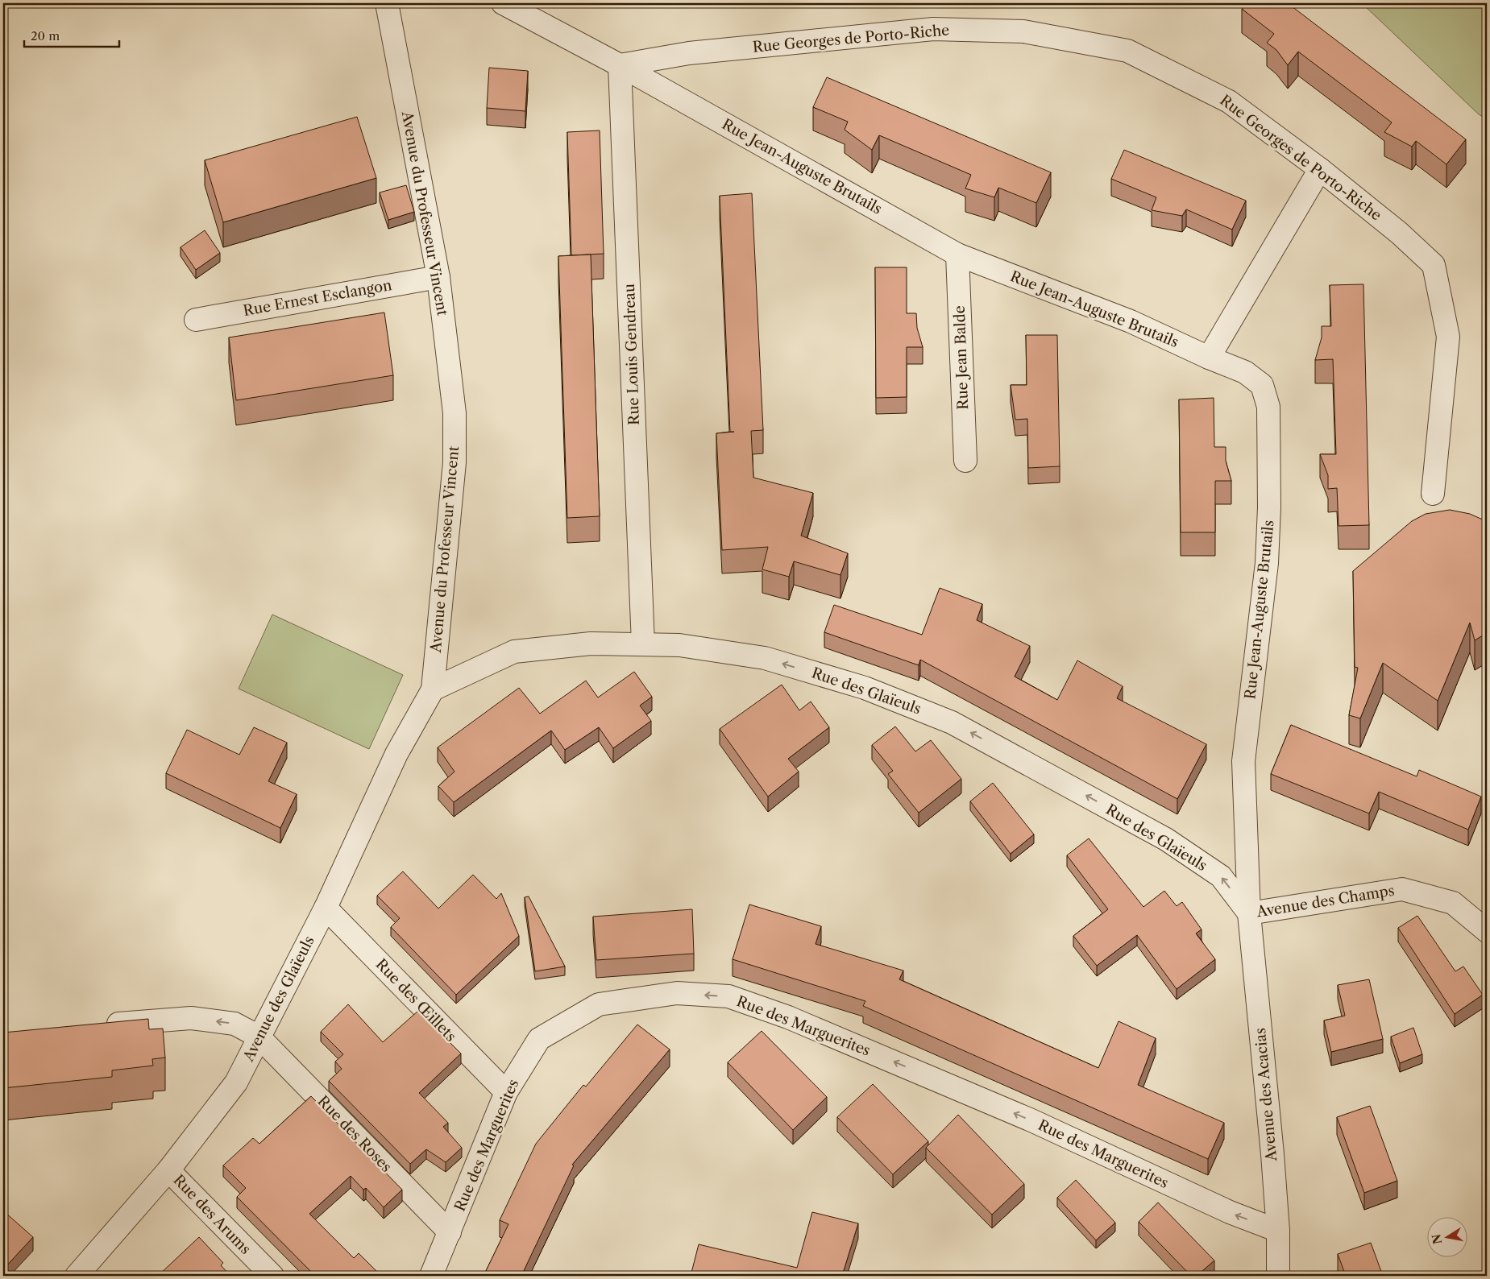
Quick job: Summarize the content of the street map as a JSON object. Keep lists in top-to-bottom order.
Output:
{
  "streets": {
    "street": [
      "Rue Georges de Porto-Riche",
      "Rue Jean-Auguste Brutails",
      "Avenue du Professeur Vincent",
      "Rue Ernest Esclangon",
      "Rue Louis Gendreau",
      "Rue Jean Balde",
      "Rue des Glaïeuls",
      "Avenue des Champs",
      "Avenue des Glaïeuls",
      "Rue des Œillets",
      "Rue des Marguerites",
      "Avenue des Acacias",
      "Rue des Roses",
      "Rue des Arums"
    ]
  },
  "crossings": [
    ["Rue Georges de Porto-Riche", "Rue Jean-Auguste Brutails"],
    ["Rue Georges de Porto-Riche", "Rue Louis Gendreau"],
    ["Rue Jean-Auguste Brutails", "Rue Louis Gendreau"],
    ["Rue Jean-Auguste Brutails", "Rue Jean Balde"],
    ["Rue Jean-Auguste Brutails", "Rue des Glaïeuls"],
    ["Rue Jean-Auguste Brutails", "Avenue des Champs"],
    ["Rue Jean-Auguste Brutails", "Avenue des Acacias"],
    ["Avenue du Professeur Vincent", "Rue Ernest Esclangon"],
    ["Avenue du Professeur Vincent", "Rue des Glaïeuls"],
    ["Avenue du Professeur Vincent", "Avenue des Glaïeuls"],
    ["Rue Louis Gendreau", "Rue des Glaïeuls"],
    ["Rue des Glaïeuls", "Avenue des Champs"],
    ["Rue des Glaïeuls", "Avenue des Glaïeuls"],
    ["Rue des Glaïeuls", "Avenue des Acacias"],
    ["Avenue des Champs", "Avenue des Acacias"],
    ["Avenue des Glaïeuls", "Rue des Œillets"],
    ["Avenue des Glaïeuls", "Rue des Roses"],
    ["Avenue des Glaïeuls", "Rue des Arums"],
    ["Rue des Œillets", "Rue des Marguerites"],
    ["Rue des Marguerites", "Avenue des Acacias"],
    ["Rue des Marguerites", "Rue des Roses"]
  ],
  "one_way": ["Rue des Glaïeuls", "Rue des Marguerites", "Rue des Roses"],
  "scale_bar": "20 m",
  "north": "left"
}
